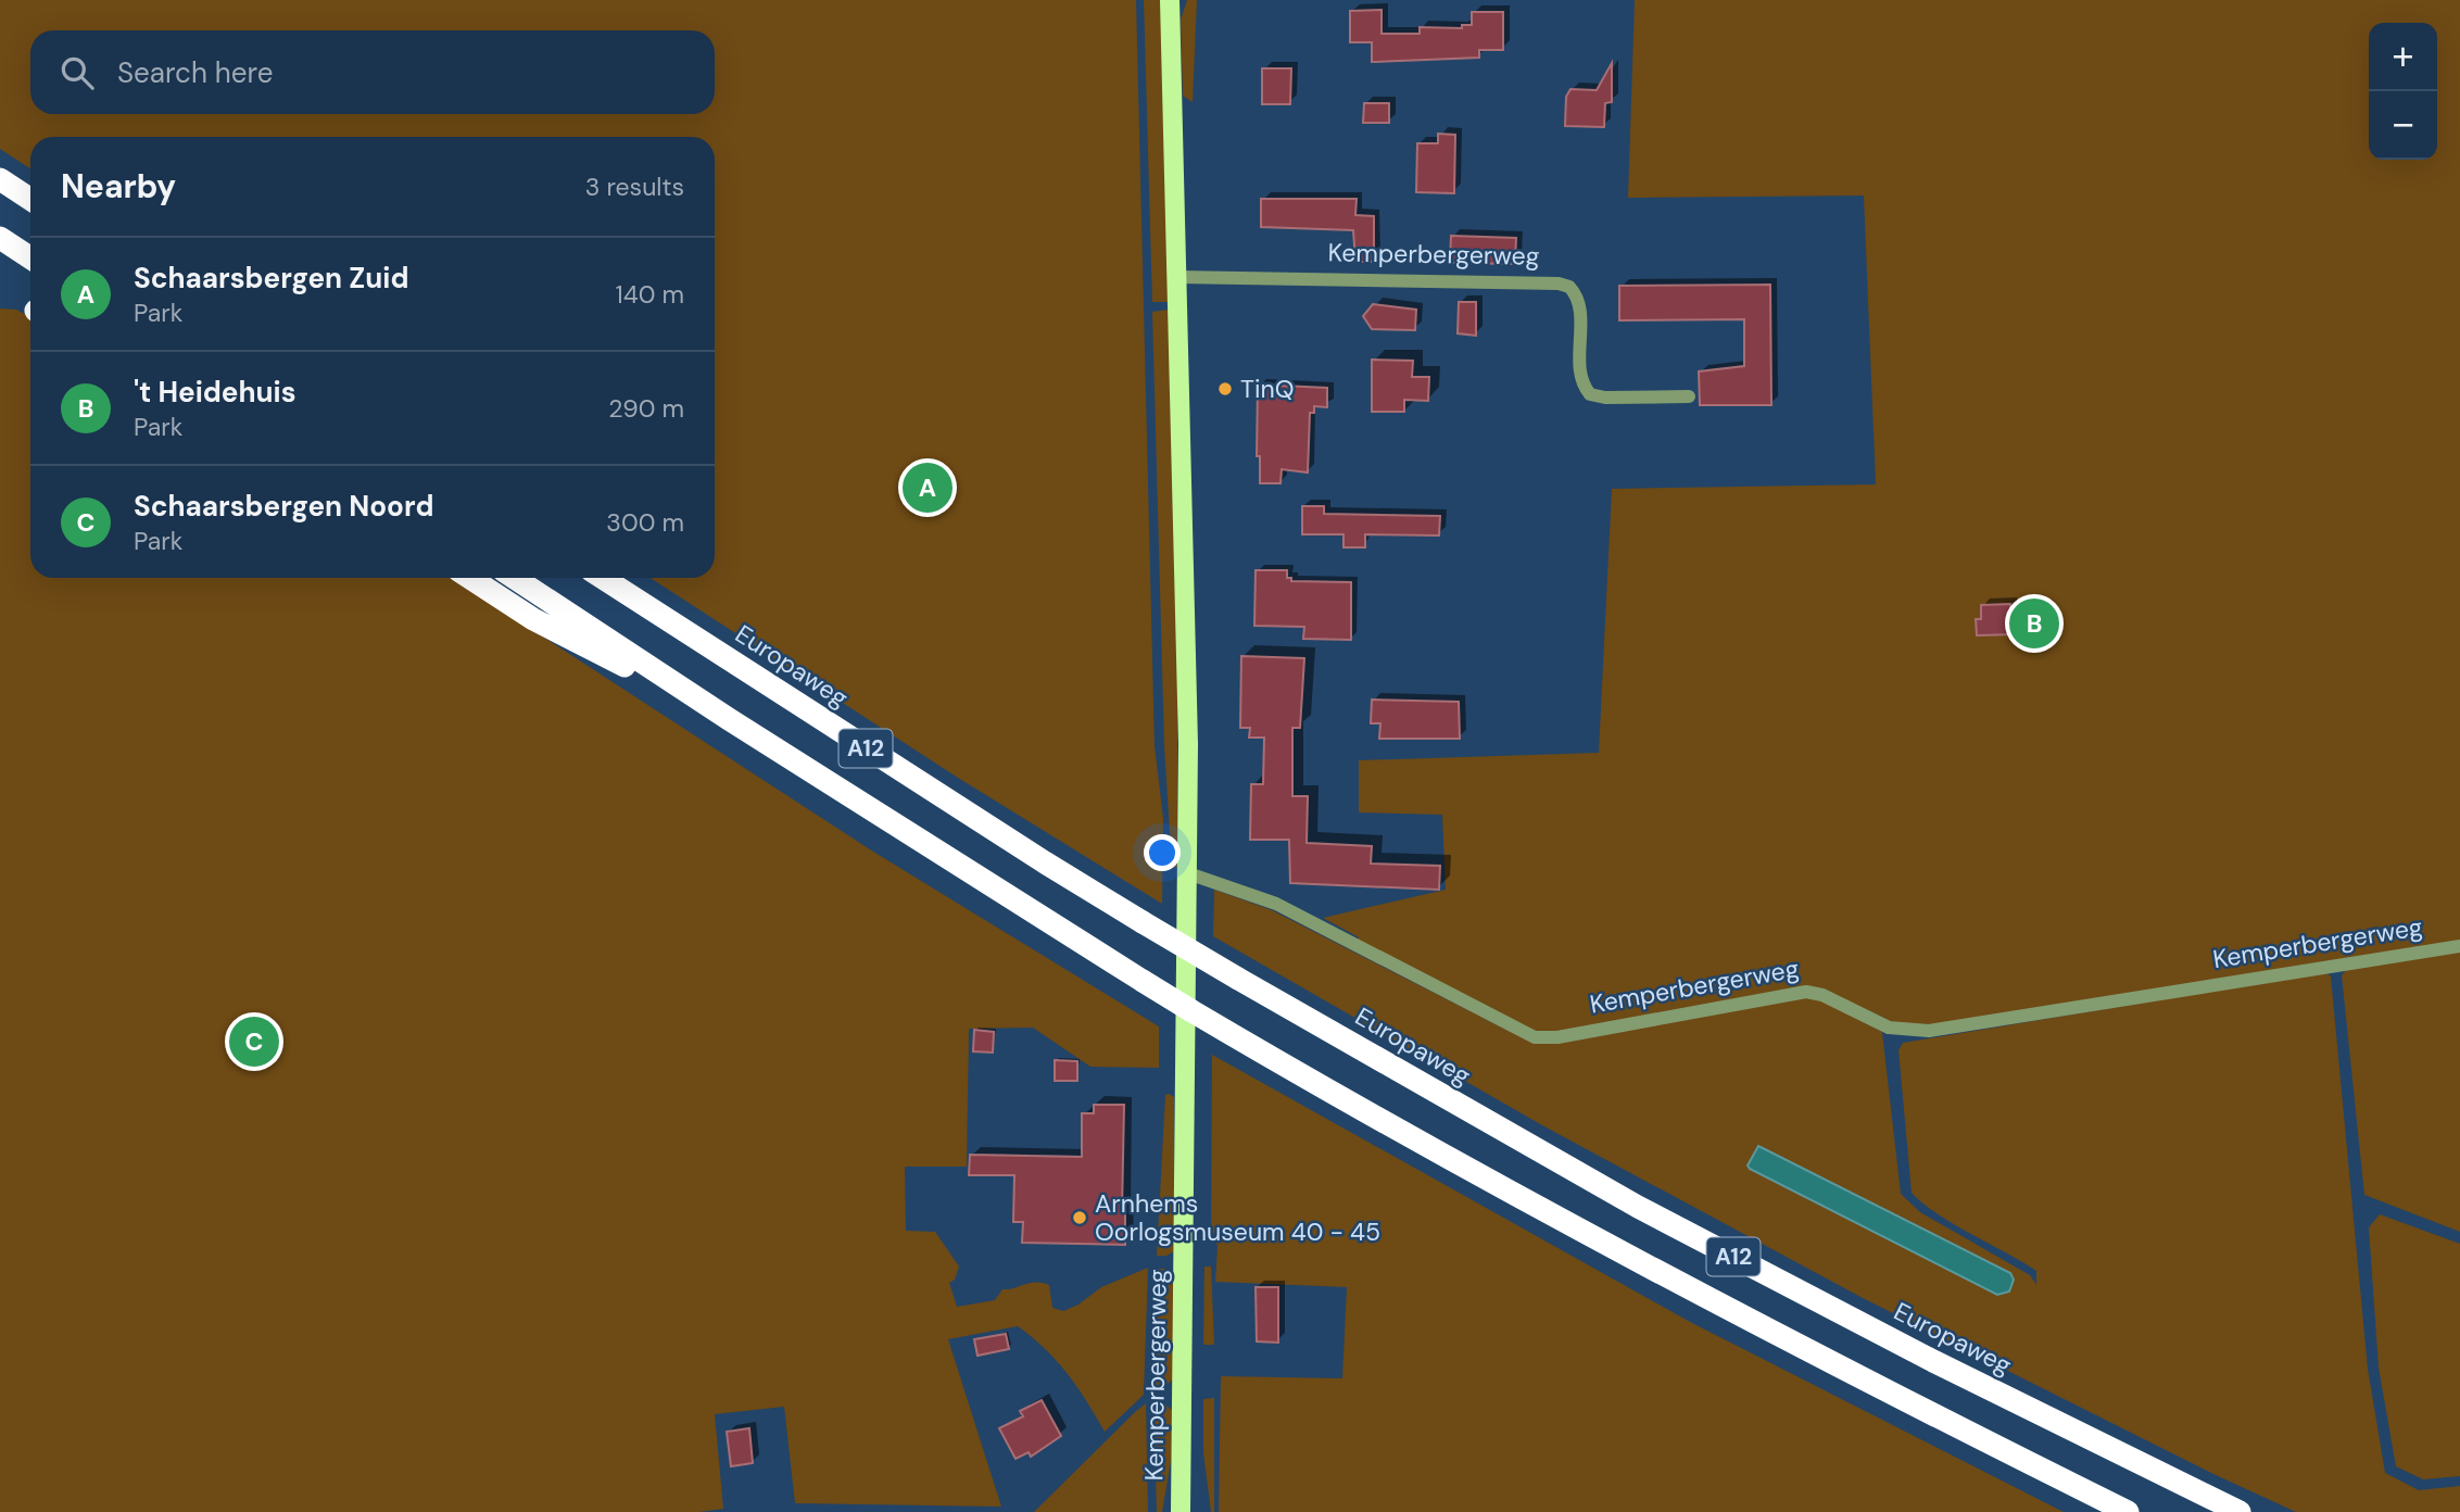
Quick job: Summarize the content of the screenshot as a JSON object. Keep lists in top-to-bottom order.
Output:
{
  "streets": {
    "highway": ["Europaweg", "A12"],
    "main road": ["Kemperbergerweg"]
  },
  "places": ["TinQ", "Arnhems Oorlogsmuseum 40 - 45"],
  "page": {
    "map_buttons": ["+", "−"],
    "search": "Search here",
    "heading": ["Nearby", "3 results"],
    "list": [
      {
        "mark": "A",
        "name": "Schaarsbergen Zuid",
        "note": "Park",
        "value": "140 m"
      },
      {
        "mark": "B",
        "name": "'t Heidehuis",
        "note": "Park",
        "value": "290 m"
      },
      {
        "mark": "C",
        "name": "Schaarsbergen Noord",
        "note": "Park",
        "value": "300 m"
      }
    ],
    "pins": ["A", "B", "C"]
  }
}
